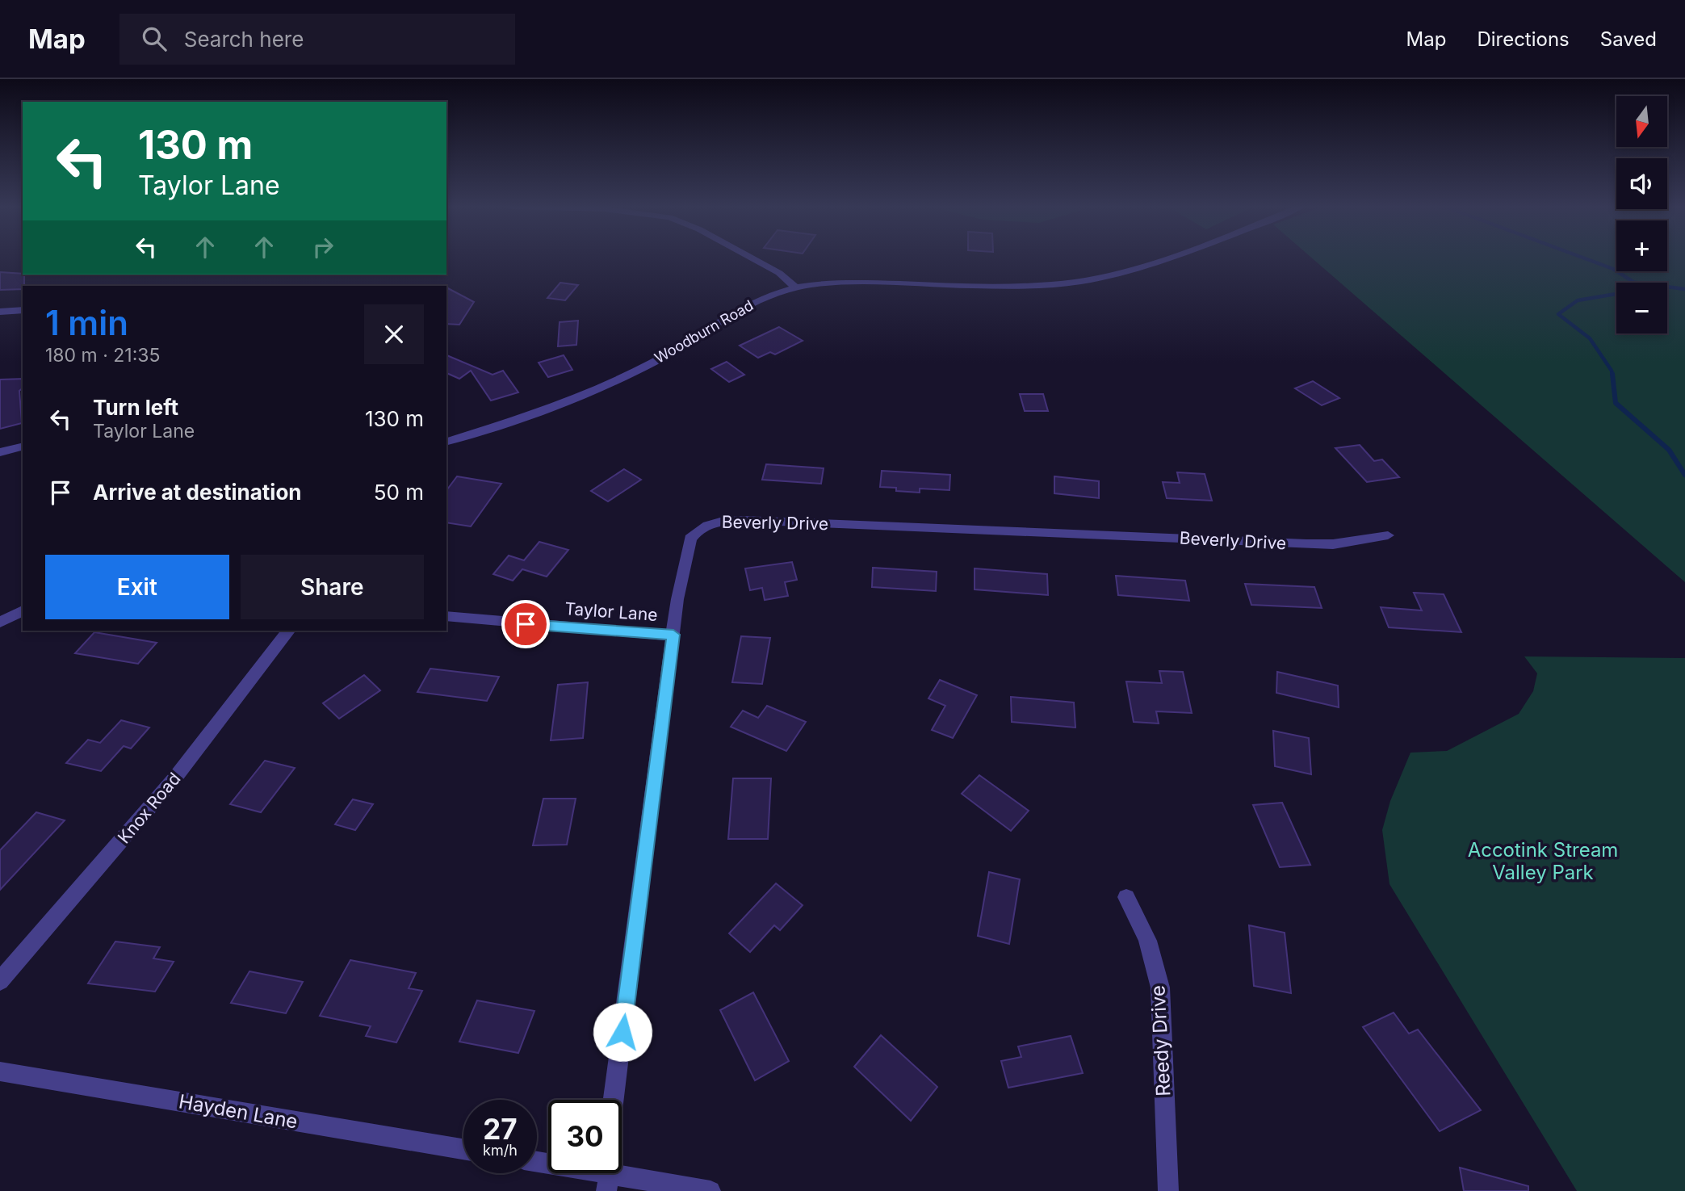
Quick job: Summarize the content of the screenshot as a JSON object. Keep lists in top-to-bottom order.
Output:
{
  "streets": {
    "street": [
      "Woodburn Road",
      "Beverly Drive",
      "Taylor Lane",
      "Knox Road",
      "Reedy Drive",
      "Hayden Lane"
    ]
  },
  "crossings": [
    ["Beverly Drive", "Taylor Lane"]
  ],
  "parks": ["Accotink Stream Valley Park"],
  "north": "bottom",
  "page": {
    "header": "Map",
    "search": "Search here",
    "nav": ["Map", "Directions", "Saved"],
    "map_buttons": ["+", "−"],
    "turn": ["130 m", "Taylor Lane"],
    "heading": ["1 min", "180 m · 21:35"],
    "list": [
      {
        "name": "Turn left",
        "note": "Taylor Lane",
        "value": "130 m"
      },
      {
        "name": "Arrive at destination",
        "value": "50 m"
      }
    ],
    "buttons": ["Exit", "Share"],
    "speed": "27 km/h",
    "limit": "30"
  }
}
